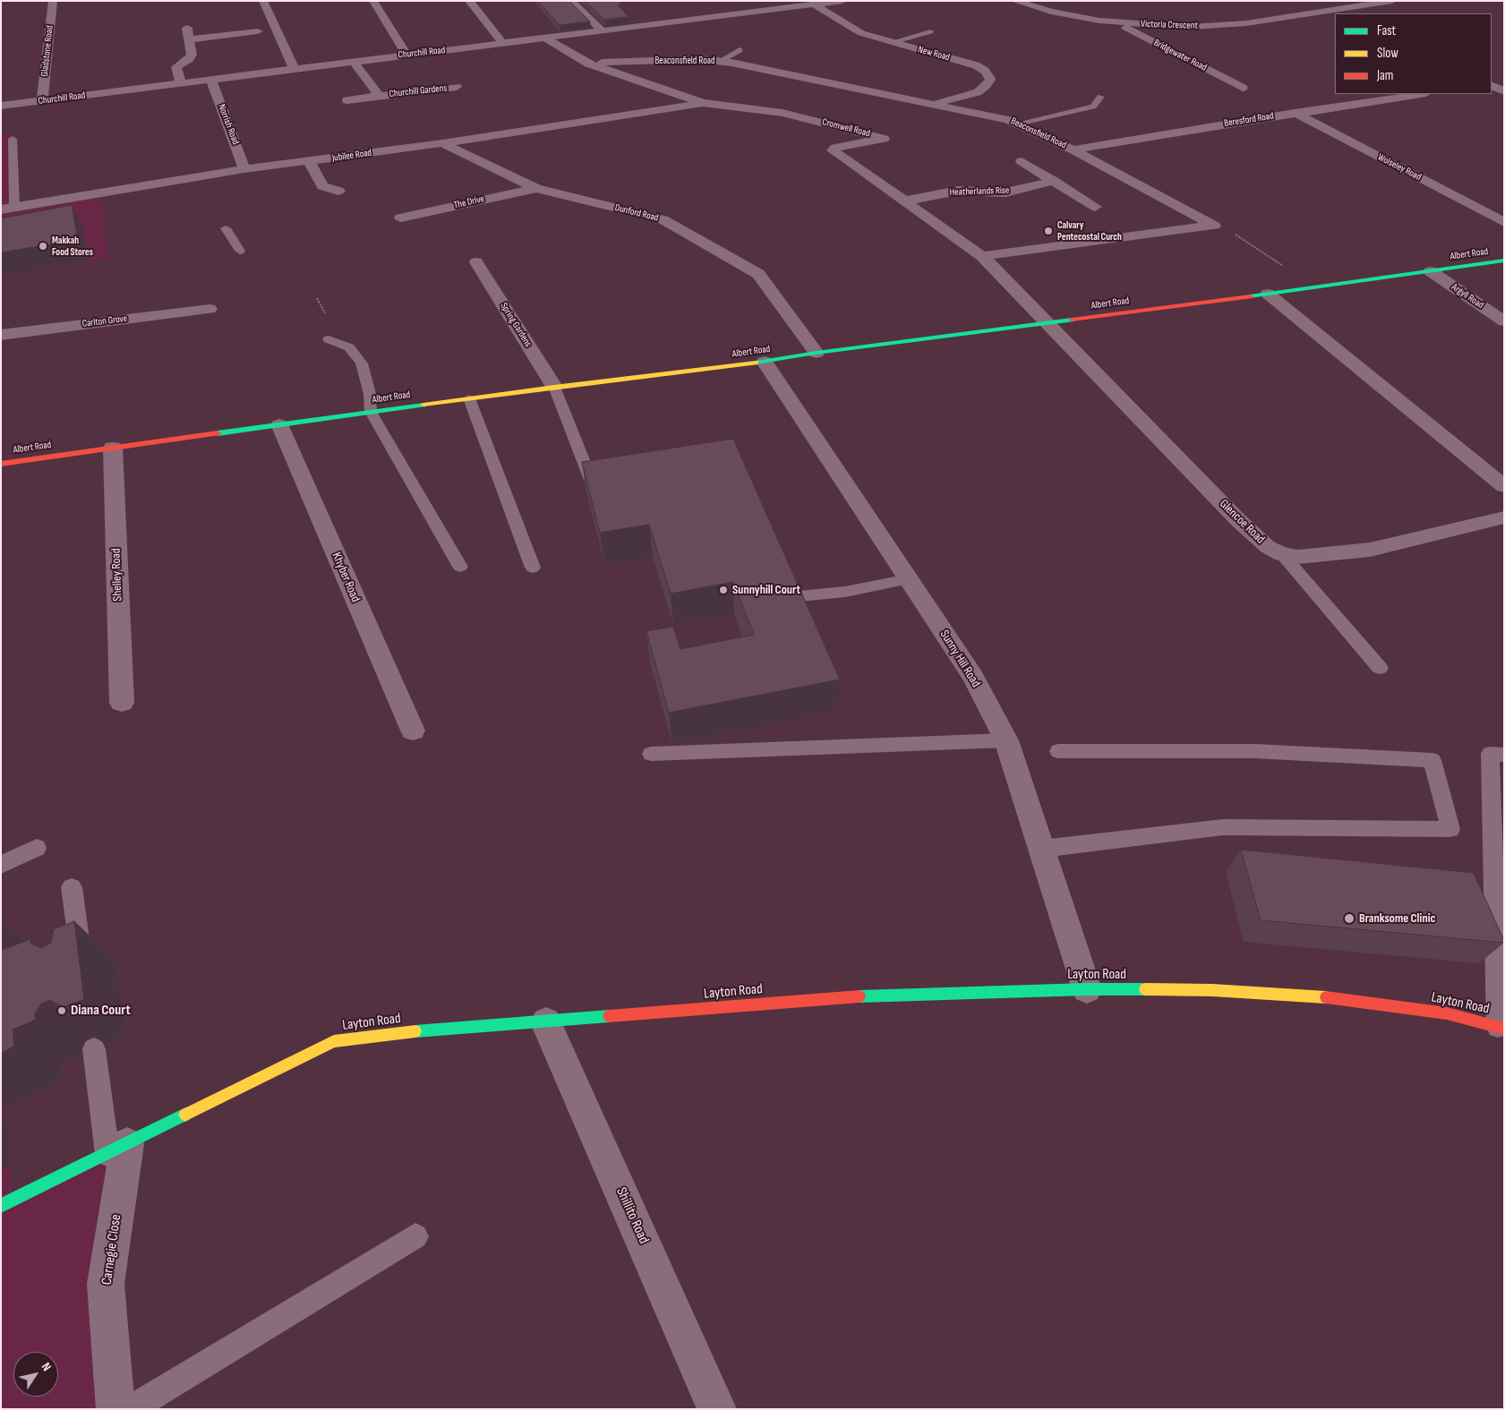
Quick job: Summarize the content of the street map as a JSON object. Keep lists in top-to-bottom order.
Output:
{
  "streets": {
    "street": [
      "Victoria Crescent",
      "Gladstone Road",
      "Churchill Road",
      "New Road",
      "Bridgewater Road",
      "Beaconsfield Road",
      "Churchill Gardens",
      "Beresford Road",
      "Norrish Road",
      "Cromwell Road",
      "Jubilee Road",
      "Wolseley Road",
      "Heatherlands Rise",
      "The Drive",
      "Dunford Road",
      "Albert Road",
      "Argyll Road",
      "Carlton Grove",
      "Spring Gardens",
      "Glencoe Road",
      "Shelley Road",
      "Khyber Road",
      "Sunny Hill Road",
      "Layton Road",
      "Shillito Road",
      "Carnegie Close"
    ]
  },
  "crossings": [
    ["Victoria Crescent", "Bridgewater Road"],
    ["Gladstone Road", "Churchill Road"],
    ["Churchill Road", "New Road"],
    ["Churchill Road", "Churchill Gardens"],
    ["Churchill Road", "Norrish Road"],
    ["Churchill Road", "Cromwell Road"],
    ["New Road", "Beaconsfield Road"],
    ["Beaconsfield Road", "Beresford Road"],
    ["Beaconsfield Road", "Cromwell Road"],
    ["Beresford Road", "Wolseley Road"],
    ["Norrish Road", "Jubilee Road"],
    ["Cromwell Road", "Jubilee Road"],
    ["Cromwell Road", "Heatherlands Rise"],
    ["Cromwell Road", "Albert Road"],
    ["Cromwell Road", "Glencoe Road"],
    ["Jubilee Road", "Dunford Road"],
    ["The Drive", "Dunford Road"],
    ["Dunford Road", "Albert Road"],
    ["Albert Road", "Argyll Road"],
    ["Albert Road", "Spring Gardens"],
    ["Albert Road", "Glencoe Road"],
    ["Albert Road", "Shelley Road"],
    ["Albert Road", "Khyber Road"],
    ["Albert Road", "Sunny Hill Road"],
    ["Sunny Hill Road", "Layton Road"],
    ["Layton Road", "Shillito Road"],
    ["Layton Road", "Carnegie Close"]
  ],
  "places": [
    "Calvary Pentecostal Curch",
    "Makkah Food Stores",
    "Sunnyhill Court",
    "Branksome Clinic",
    "Diana Court"
  ],
  "legend": ["Fast", "Slow", "Jam"],
  "north": "top right"
}
